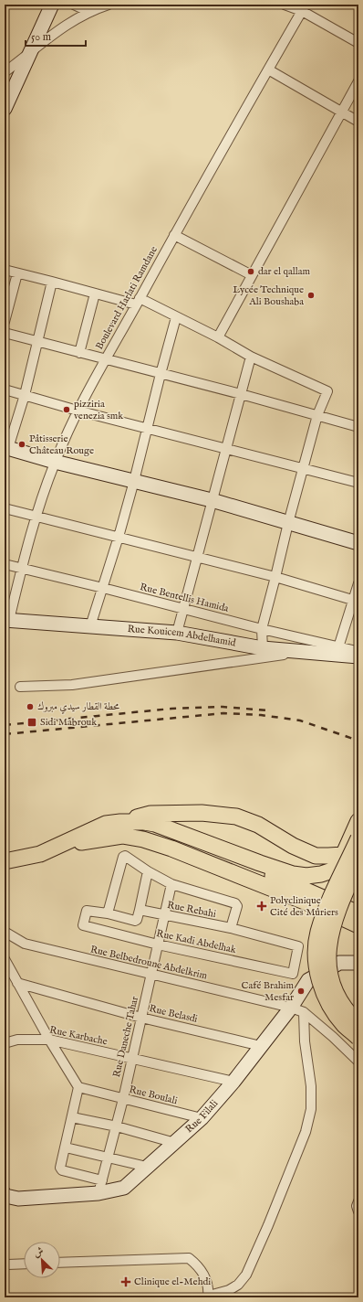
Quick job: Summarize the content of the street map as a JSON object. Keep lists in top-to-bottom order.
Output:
{
  "streets": {
    "street": [
      "Boulevard Harlati Ramdane",
      "Rue Bentellis Hamida",
      "Rue Kouicem Abdelhamid",
      "Rue Rebahi",
      "Rue Kadi Abdelhak",
      "Rue Belbedroune Abdelkrim",
      "Rue Belasdi",
      "Rue Karbache",
      "Rue Daneche Tahar",
      "Rue Boulali",
      "Rue Filali"
    ]
  },
  "crossings": [
    ["Boulevard Harlati Ramdane", "Rue Bentellis Hamida"],
    ["Boulevard Harlati Ramdane", "Rue Kouicem Abdelhamid"],
    ["Rue Bentellis Hamida", "Rue Kouicem Abdelhamid"],
    ["Rue Rebahi", "Rue Kadi Abdelhak"],
    ["Rue Rebahi", "Rue Daneche Tahar"],
    ["Rue Kadi Abdelhak", "Rue Daneche Tahar"],
    ["Rue Belbedroune Abdelkrim", "Rue Daneche Tahar"],
    ["Rue Belbedroune Abdelkrim", "Rue Filali"],
    ["Rue Belasdi", "Rue Daneche Tahar"],
    ["Rue Belasdi", "Rue Filali"],
    ["Rue Karbache", "Rue Daneche Tahar"],
    ["Rue Karbache", "Rue Filali"],
    ["Rue Daneche Tahar", "Rue Boulali"],
    ["Rue Daneche Tahar", "Rue Filali"],
    ["Rue Boulali", "Rue Filali"]
  ],
  "places": {
    "other": [
      "dar el qallam",
      "Lycée Technique Ali Boushaba",
      "pizziria venezia smk",
      "Pâtisserie Château Rouge",
      "محطة القطار سيدي مبروك",
      "Café Brahim Mesfar"
    ],
    "transit": ["Sidi Mabrouk"],
    "health": ["Polyclinique Cité des Mûriers", "Clinique el-Mehdi"]
  },
  "scale_bar": "50 m",
  "north": "top left"
}
